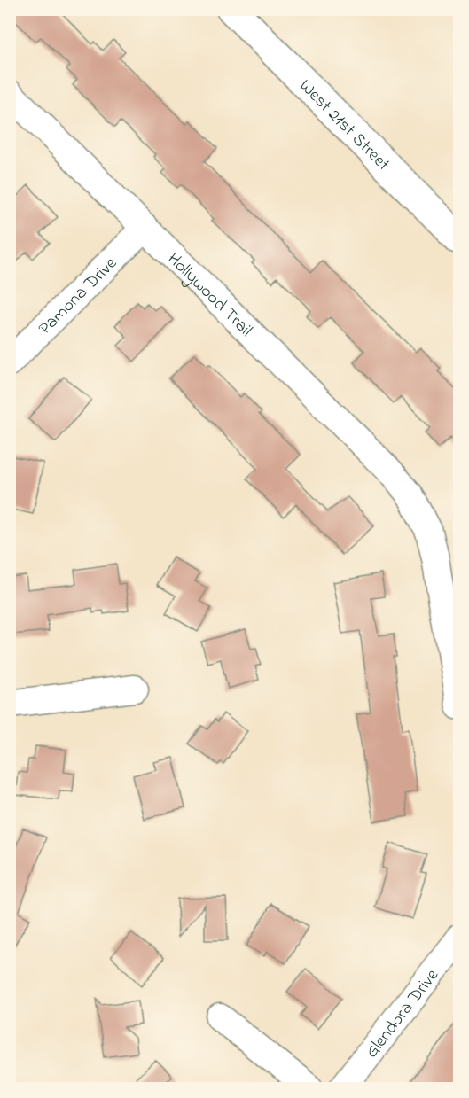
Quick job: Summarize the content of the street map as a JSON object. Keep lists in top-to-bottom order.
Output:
{
  "streets": {
    "street": [
      "West 21st Street",
      "Hollywood Trail",
      "Pamona Drive",
      "Glendora Drive"
    ]
  },
  "crossings": [
    ["Hollywood Trail", "Pamona Drive"]
  ]
}
